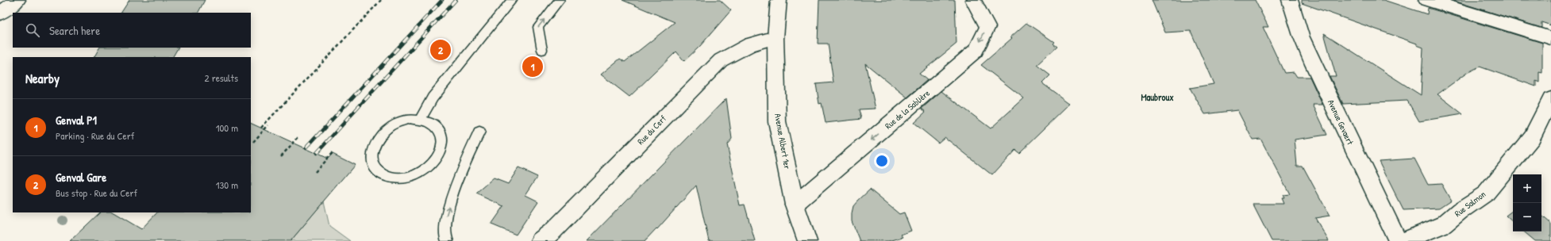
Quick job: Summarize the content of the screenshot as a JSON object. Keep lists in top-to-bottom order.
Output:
{
  "streets": {
    "street": [
      "Rue de la Sablière",
      "Avenue Gevaert",
      "Rue du Cerf",
      "Avenue Albert 1er",
      "Rue Salmon"
    ]
  },
  "crossings": [
    ["Rue de la Sablière", "Avenue Albert 1er"],
    ["Rue du Cerf", "Avenue Albert 1er"]
  ],
  "one_way": ["Rue de la Sablière"],
  "districts": ["Maubroux"],
  "page": {
    "search": "Search here",
    "pins": ["2", "1"],
    "heading": ["Nearby", "2 results"],
    "list": [
      {
        "mark": "1",
        "name": "Genval P1",
        "note": "Parking · Rue du Cerf",
        "value": "100 m"
      },
      {
        "mark": "2",
        "name": "Genval Gare",
        "note": "Bus stop · Rue du Cerf",
        "value": "130 m"
      }
    ],
    "map_buttons": ["+", "−"]
  }
}
